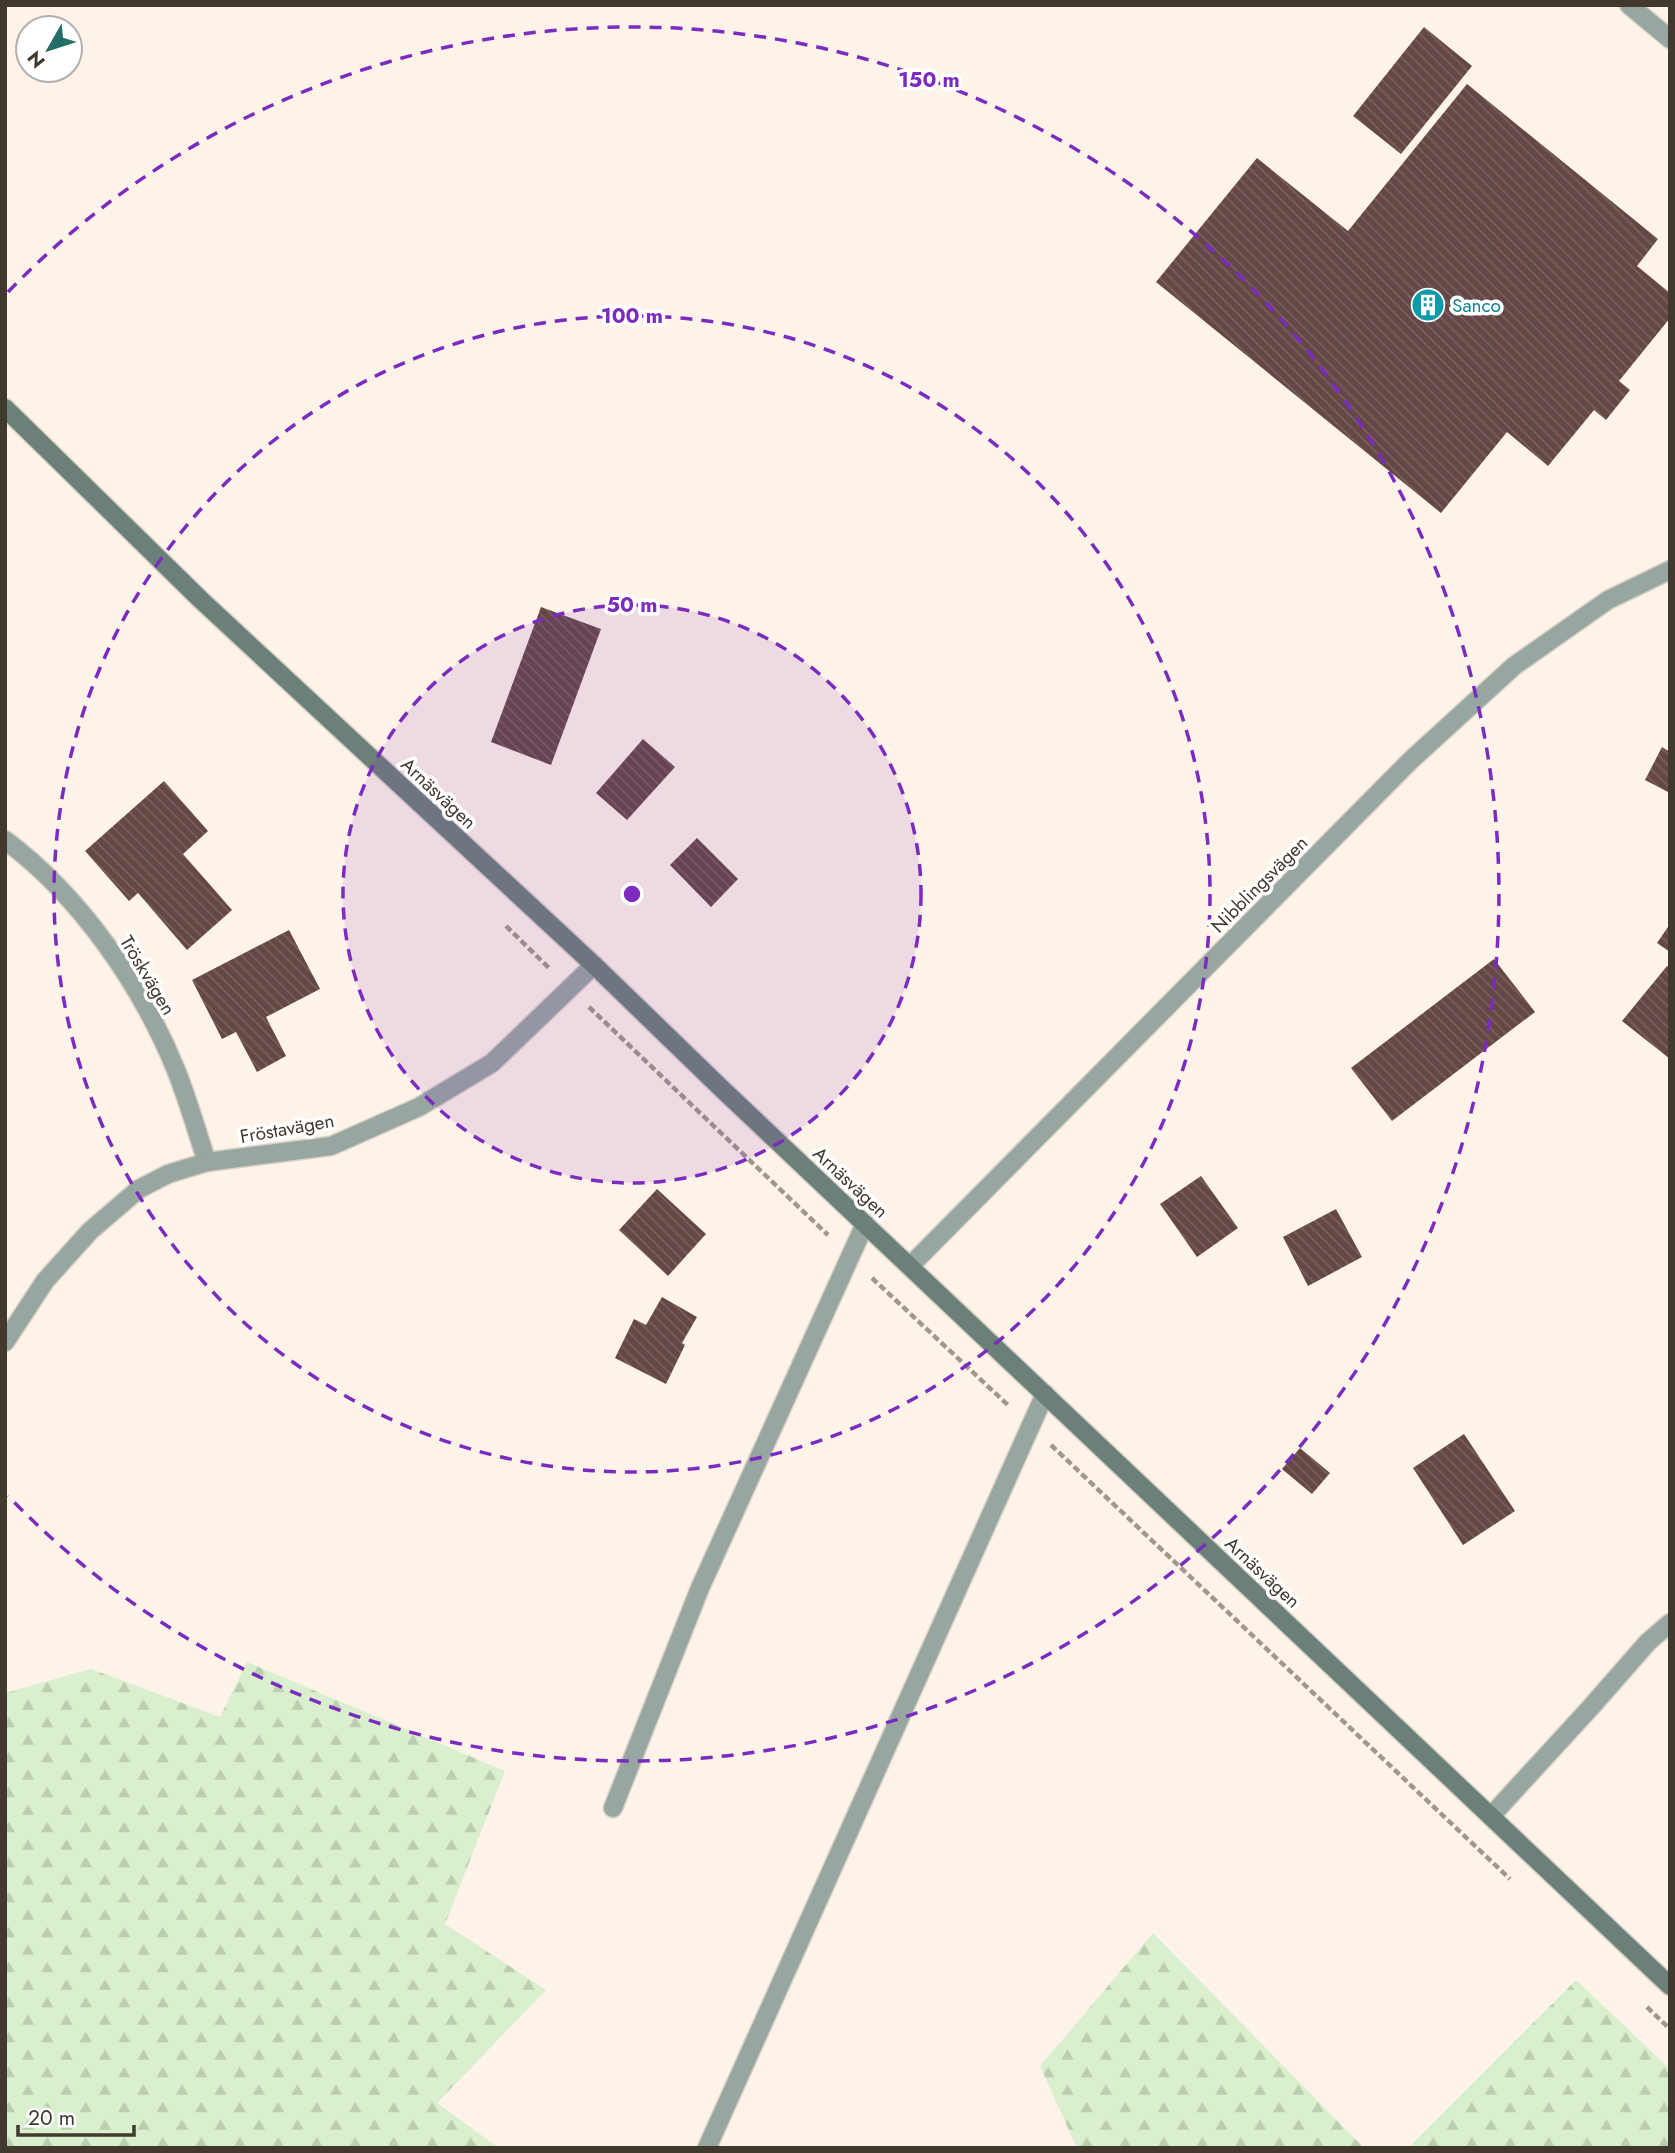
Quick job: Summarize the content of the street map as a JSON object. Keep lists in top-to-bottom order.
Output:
{
  "streets": {
    "street": [
      "Arnäsvägen",
      "Nibblingsvägen",
      "Tröskvägen",
      "Fröstavägen"
    ]
  },
  "crossings": [
    ["Arnäsvägen", "Nibblingsvägen"],
    ["Arnäsvägen", "Fröstavägen"],
    ["Tröskvägen", "Fröstavägen"]
  ],
  "places": {
    "building": ["Sanco"]
  },
  "scale_bar": "20 m",
  "north": "bottom left",
  "rings": ["150 m", "100 m", "50 m"]
}
